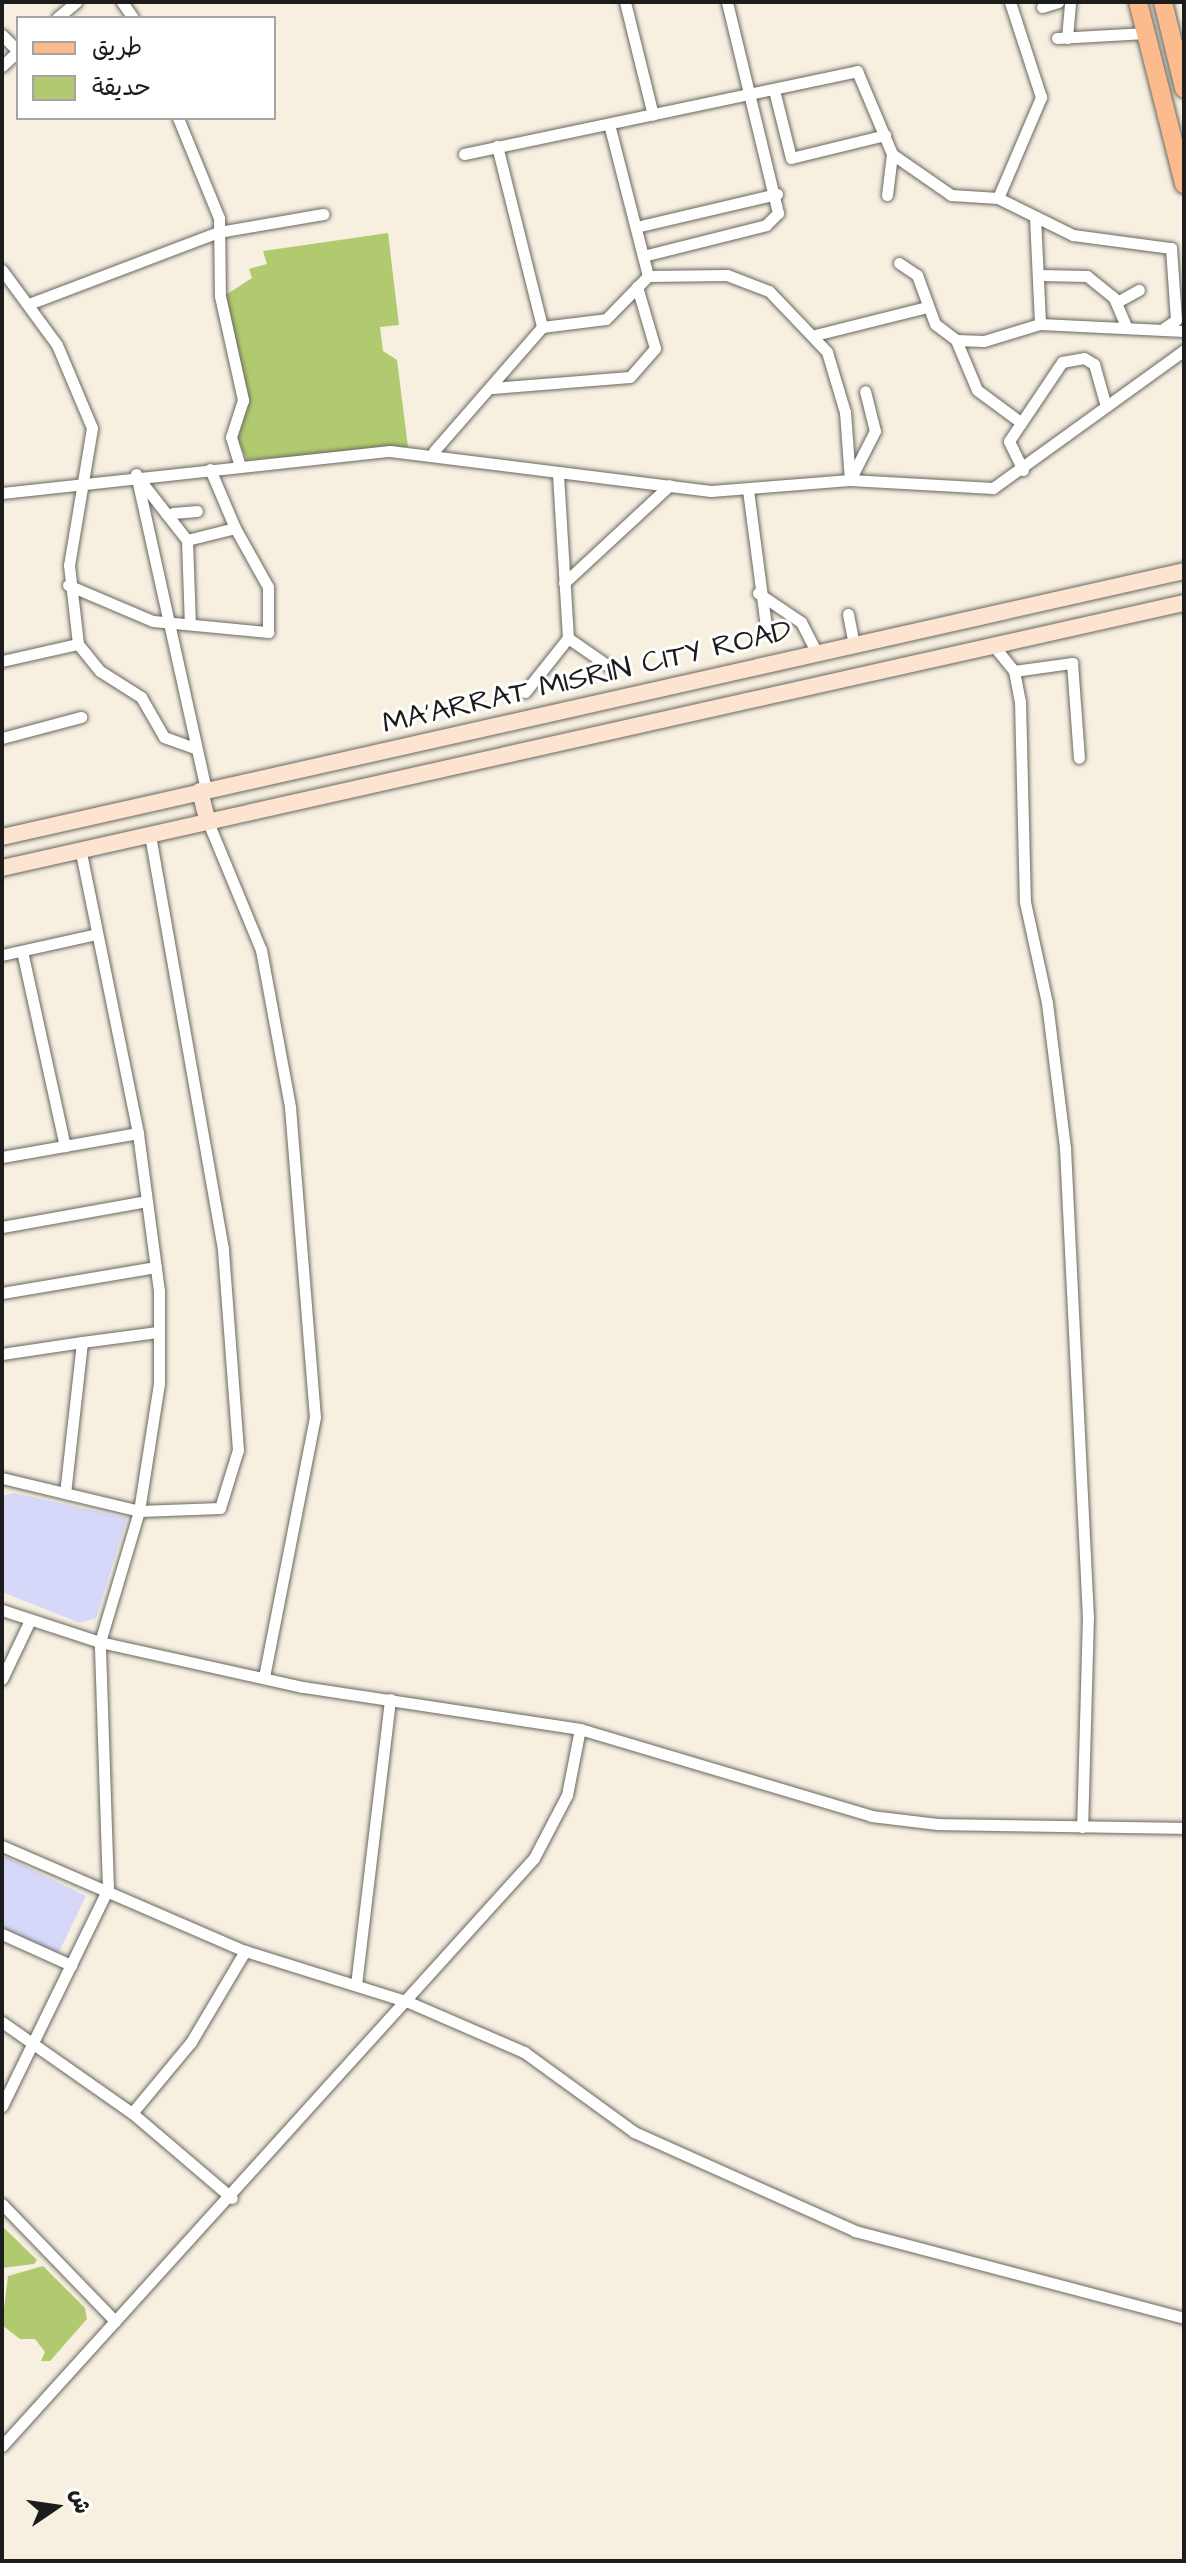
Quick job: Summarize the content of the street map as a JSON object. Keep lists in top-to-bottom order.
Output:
{
  "streets": {
    "main road": ["MA'ARRAT MISRIN CITY ROAD"]
  },
  "legend": ["طريق", "حديقة"],
  "north": "right"
}
